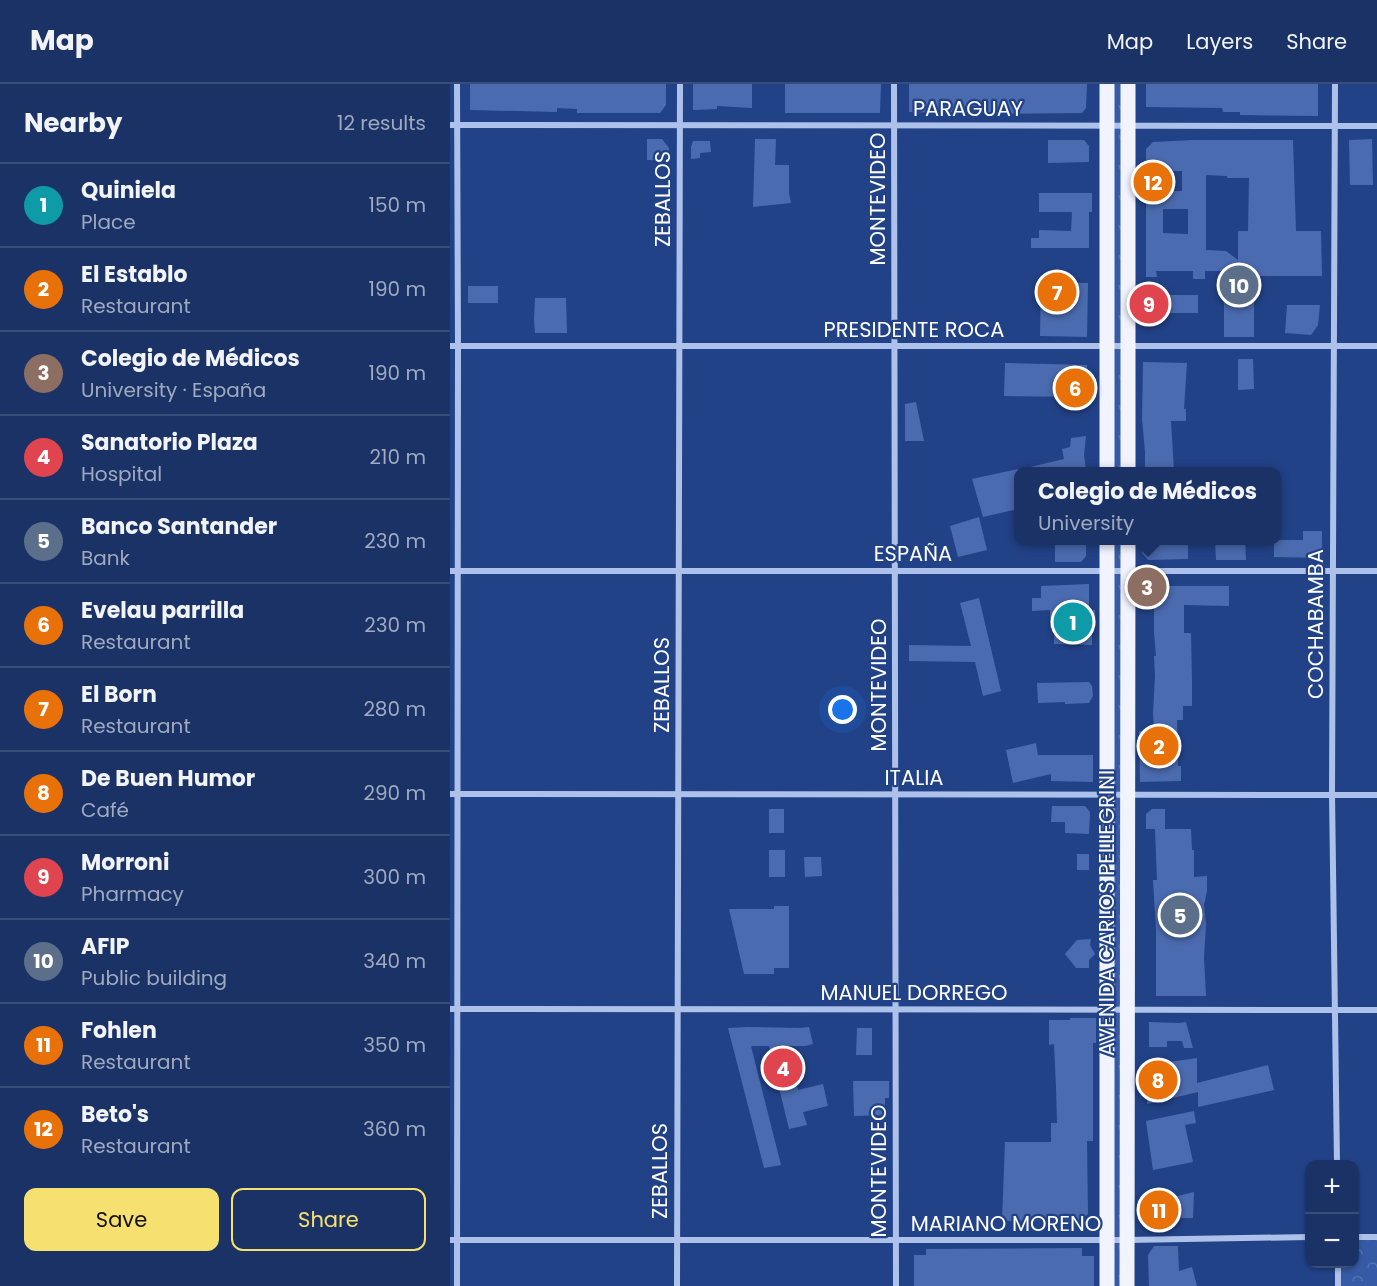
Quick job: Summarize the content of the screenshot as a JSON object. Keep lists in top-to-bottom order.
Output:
{
  "streets": {
    "main road": ["AVENIDA CARLOS PELLEGRINI"],
    "street": [
      "PARAGUAY",
      "ZEBALLOS",
      "MONTEVIDEO",
      "PRESIDENTE ROCA",
      "ESPAÑA",
      "COCHABAMBA",
      "ITALIA",
      "MANUEL DORREGO",
      "MARIANO MORENO"
    ]
  },
  "crossings": [
    ["PARAGUAY", "ZEBALLOS"],
    ["PARAGUAY", "MONTEVIDEO"],
    ["PARAGUAY", "COCHABAMBA"],
    ["ZEBALLOS", "PRESIDENTE ROCA"],
    ["ZEBALLOS", "ESPAÑA"],
    ["ZEBALLOS", "ITALIA"],
    ["ZEBALLOS", "MANUEL DORREGO"],
    ["ZEBALLOS", "MARIANO MORENO"],
    ["MONTEVIDEO", "PRESIDENTE ROCA"],
    ["MONTEVIDEO", "ESPAÑA"],
    ["MONTEVIDEO", "ITALIA"],
    ["MONTEVIDEO", "MANUEL DORREGO"],
    ["MONTEVIDEO", "MARIANO MORENO"],
    ["PRESIDENTE ROCA", "COCHABAMBA"],
    ["ESPAÑA", "COCHABAMBA"],
    ["ESPAÑA", "AVENIDA CARLOS PELLEGRINI"],
    ["COCHABAMBA", "ITALIA"],
    ["COCHABAMBA", "MANUEL DORREGO"],
    ["ITALIA", "AVENIDA CARLOS PELLEGRINI"],
    ["AVENIDA CARLOS PELLEGRINI", "MANUEL DORREGO"],
    ["AVENIDA CARLOS PELLEGRINI", "MARIANO MORENO"]
  ],
  "page": {
    "header": "Map",
    "nav": ["Map", "Layers", "Share"],
    "heading": ["Nearby", "12 results"],
    "pins": [
      "12",
      "10",
      "7",
      "9",
      "6",
      "3",
      "1",
      "2",
      "5",
      "4",
      "8",
      "11"
    ],
    "list": [
      {
        "mark": "1",
        "name": "Quiniela",
        "note": "Place",
        "value": "150 m"
      },
      {
        "mark": "2",
        "name": "El Establo",
        "note": "Restaurant",
        "value": "190 m"
      },
      {
        "mark": "3",
        "name": "Colegio de Médicos",
        "note": "University · España",
        "value": "190 m"
      },
      {
        "mark": "4",
        "name": "Sanatorio Plaza",
        "note": "Hospital",
        "value": "210 m"
      },
      {
        "mark": "5",
        "name": "Banco Santander",
        "note": "Bank",
        "value": "230 m"
      },
      {
        "mark": "6",
        "name": "Evelau parrilla",
        "note": "Restaurant",
        "value": "230 m"
      },
      {
        "mark": "7",
        "name": "El Born",
        "note": "Restaurant",
        "value": "280 m"
      },
      {
        "mark": "8",
        "name": "De Buen Humor",
        "note": "Café",
        "value": "290 m"
      },
      {
        "mark": "9",
        "name": "Morroni",
        "note": "Pharmacy",
        "value": "300 m"
      },
      {
        "mark": "10",
        "name": "AFIP",
        "note": "Public building",
        "value": "340 m"
      },
      {
        "mark": "11",
        "name": "Fohlen",
        "note": "Restaurant",
        "value": "350 m"
      },
      {
        "mark": "12",
        "name": "Beto's",
        "note": "Restaurant",
        "value": "360 m"
      }
    ],
    "popup": ["Colegio de Médicos", "University"],
    "map_buttons": ["+", "−"],
    "buttons": ["Save", "Share"]
  }
}
